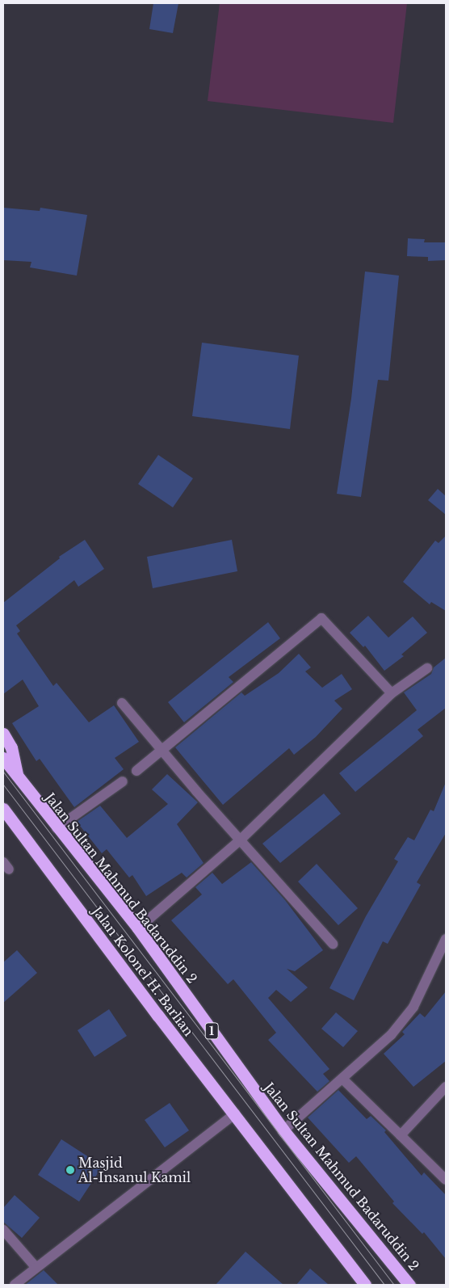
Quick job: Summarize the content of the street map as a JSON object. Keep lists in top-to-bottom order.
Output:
{
  "streets": {
    "highway": ["Jalan Sultan Mahmud Badaruddin 2", "Jalan Kolonel H. Barlian", "1"]
  },
  "crossings": [
    ["Jalan Sultan Mahmud Badaruddin 2", "1"]
  ],
  "places": ["Masjid Al-Insanul Kamil"]
}
